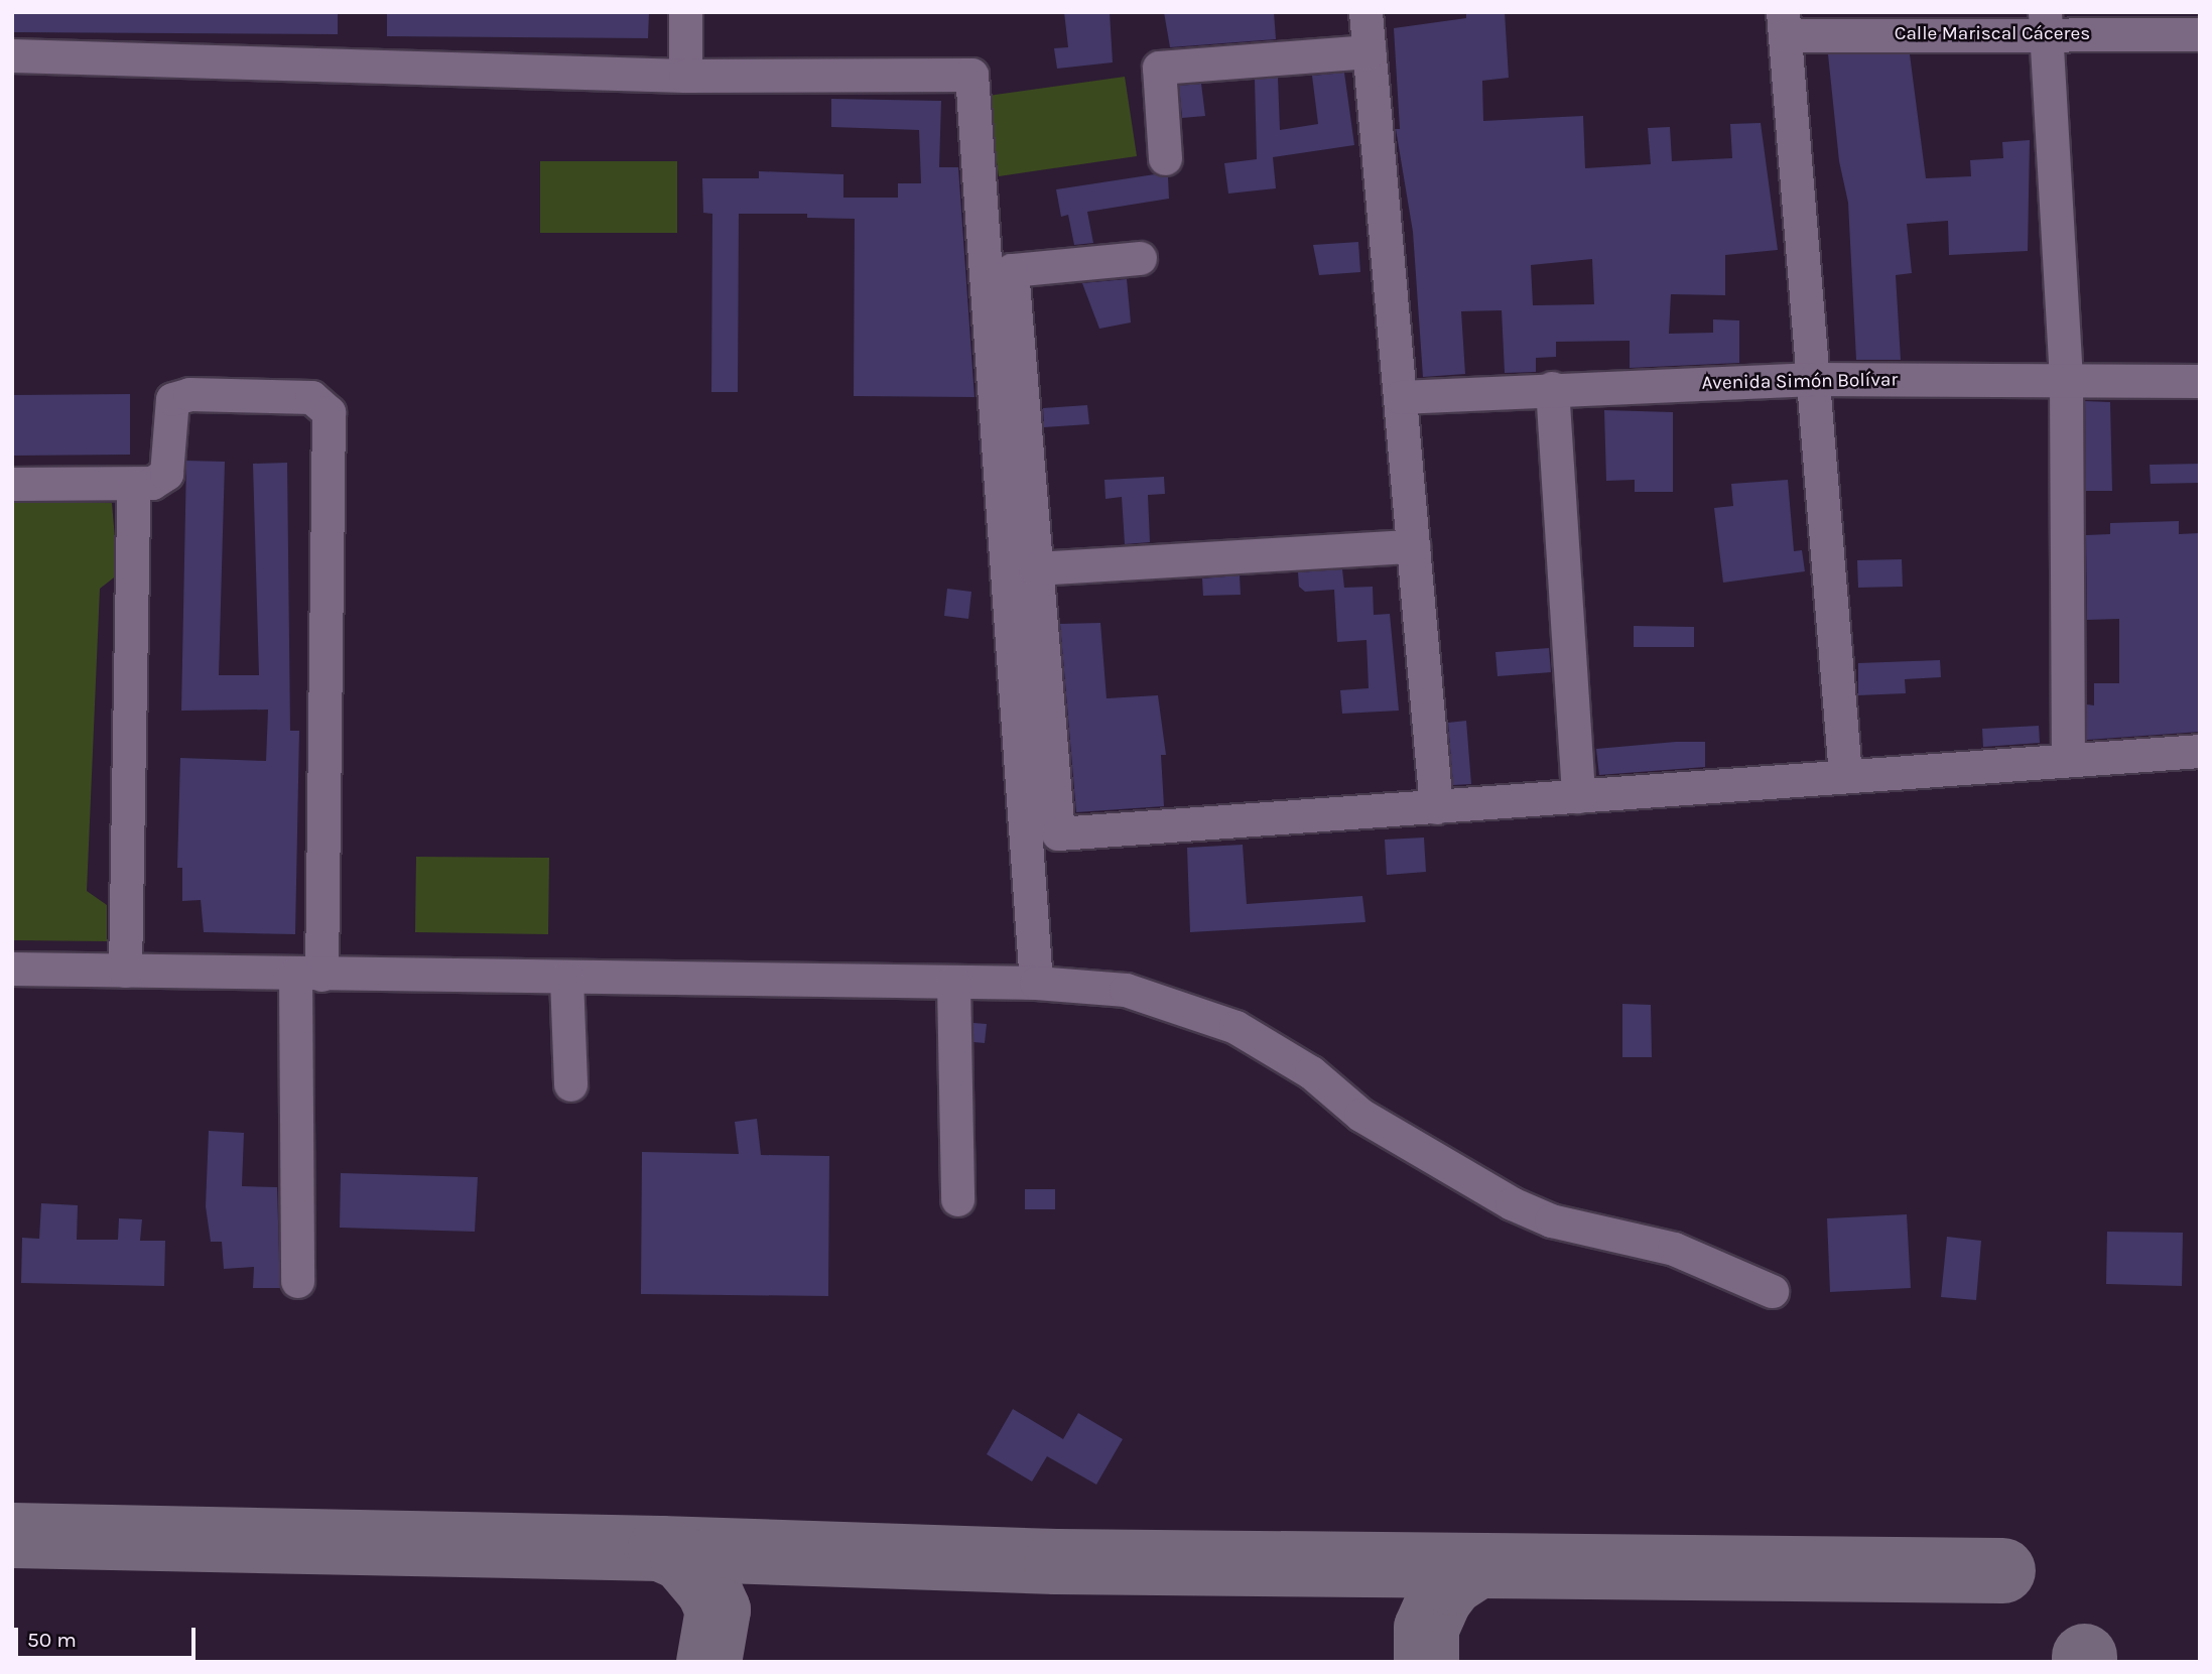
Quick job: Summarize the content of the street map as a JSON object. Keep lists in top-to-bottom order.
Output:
{
  "streets": {
    "street": ["Calle Mariscal Cáceres", "Avenida Simón Bolívar"]
  },
  "scale_bar": "50 m"
}
